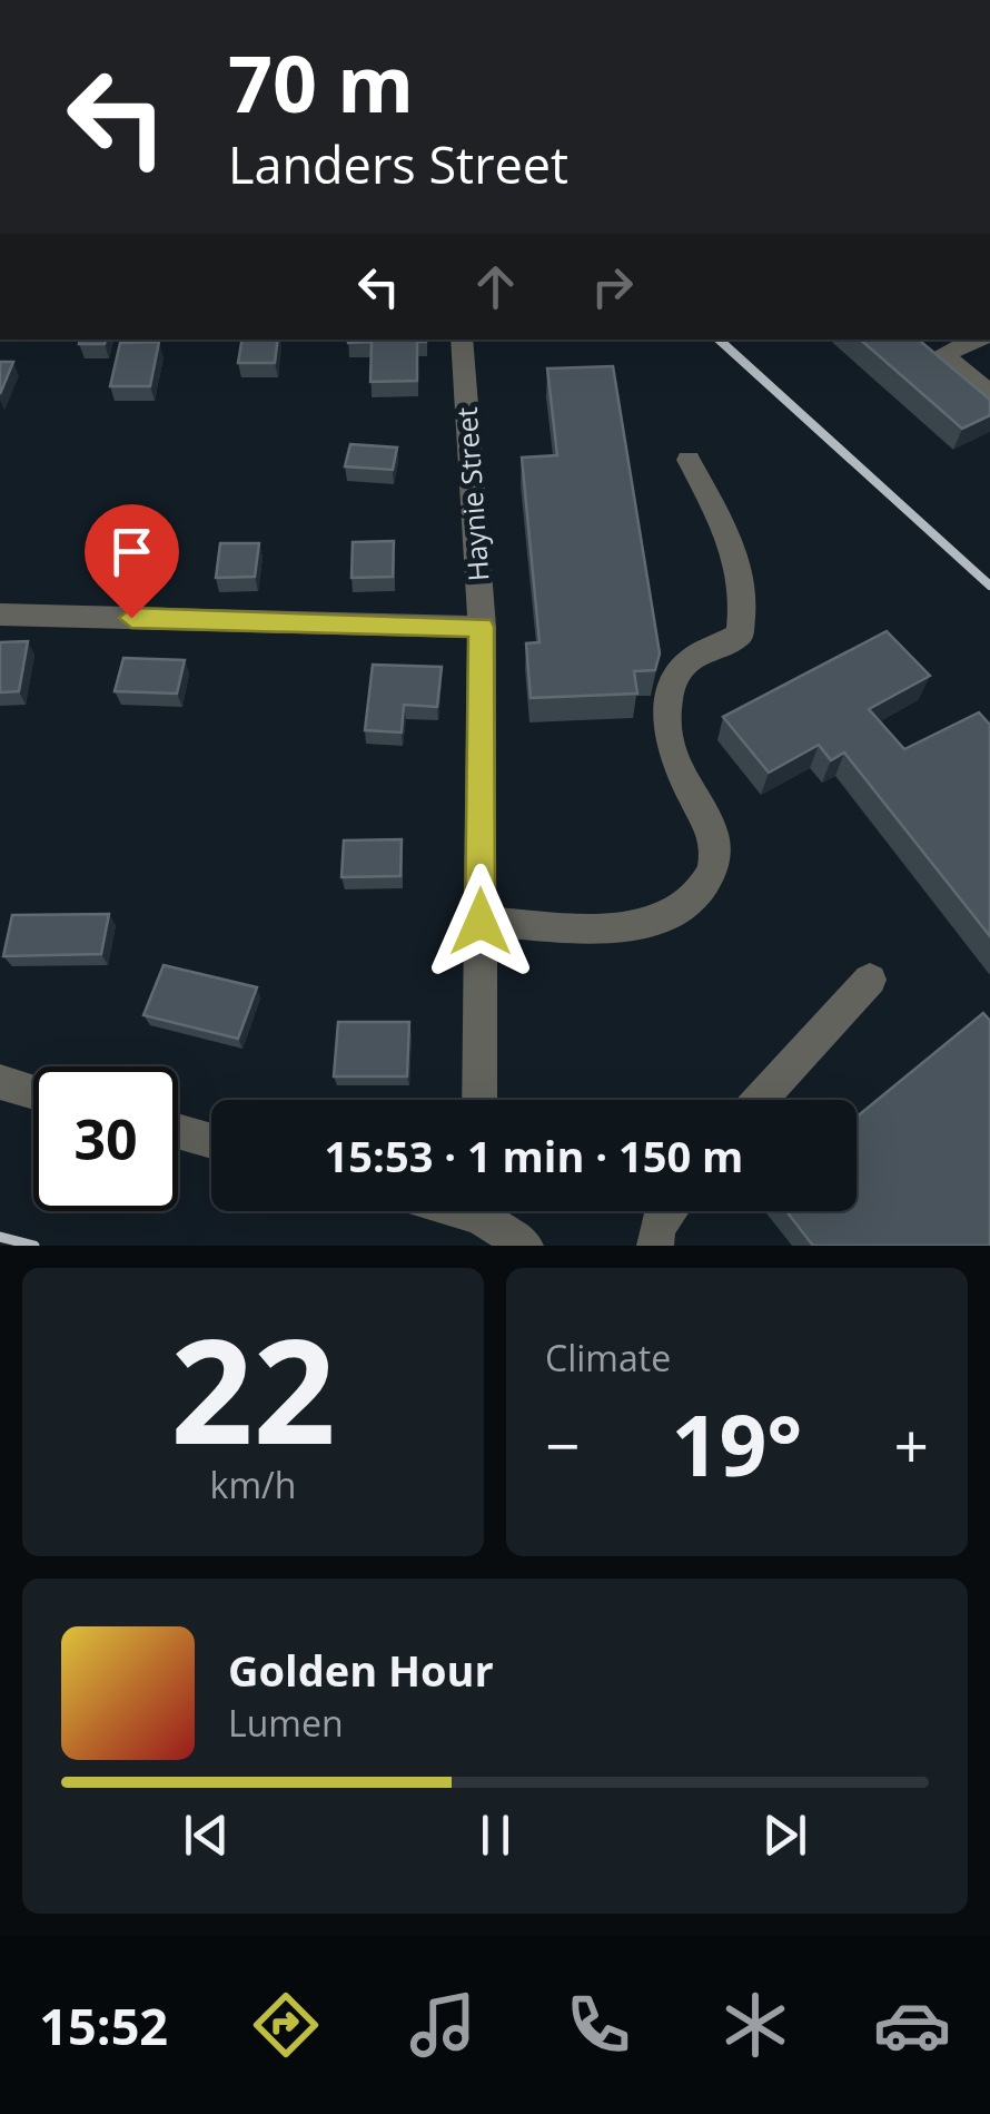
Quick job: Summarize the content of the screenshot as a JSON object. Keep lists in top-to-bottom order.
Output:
{
  "streets": {
    "street": ["Haynie Street"]
  },
  "page": {
    "turn": ["70 m", "Landers Street"],
    "limit": "30",
    "trip": "15:53 · 1 min · 150 m",
    "tile": [
      ["22", "km/h"],
      "Climate"
    ],
    "heat": ["−", "19°", "+"],
    "song": ["Golden Hour", "Lumen"],
    "tabs": "15:52"
  }
}
